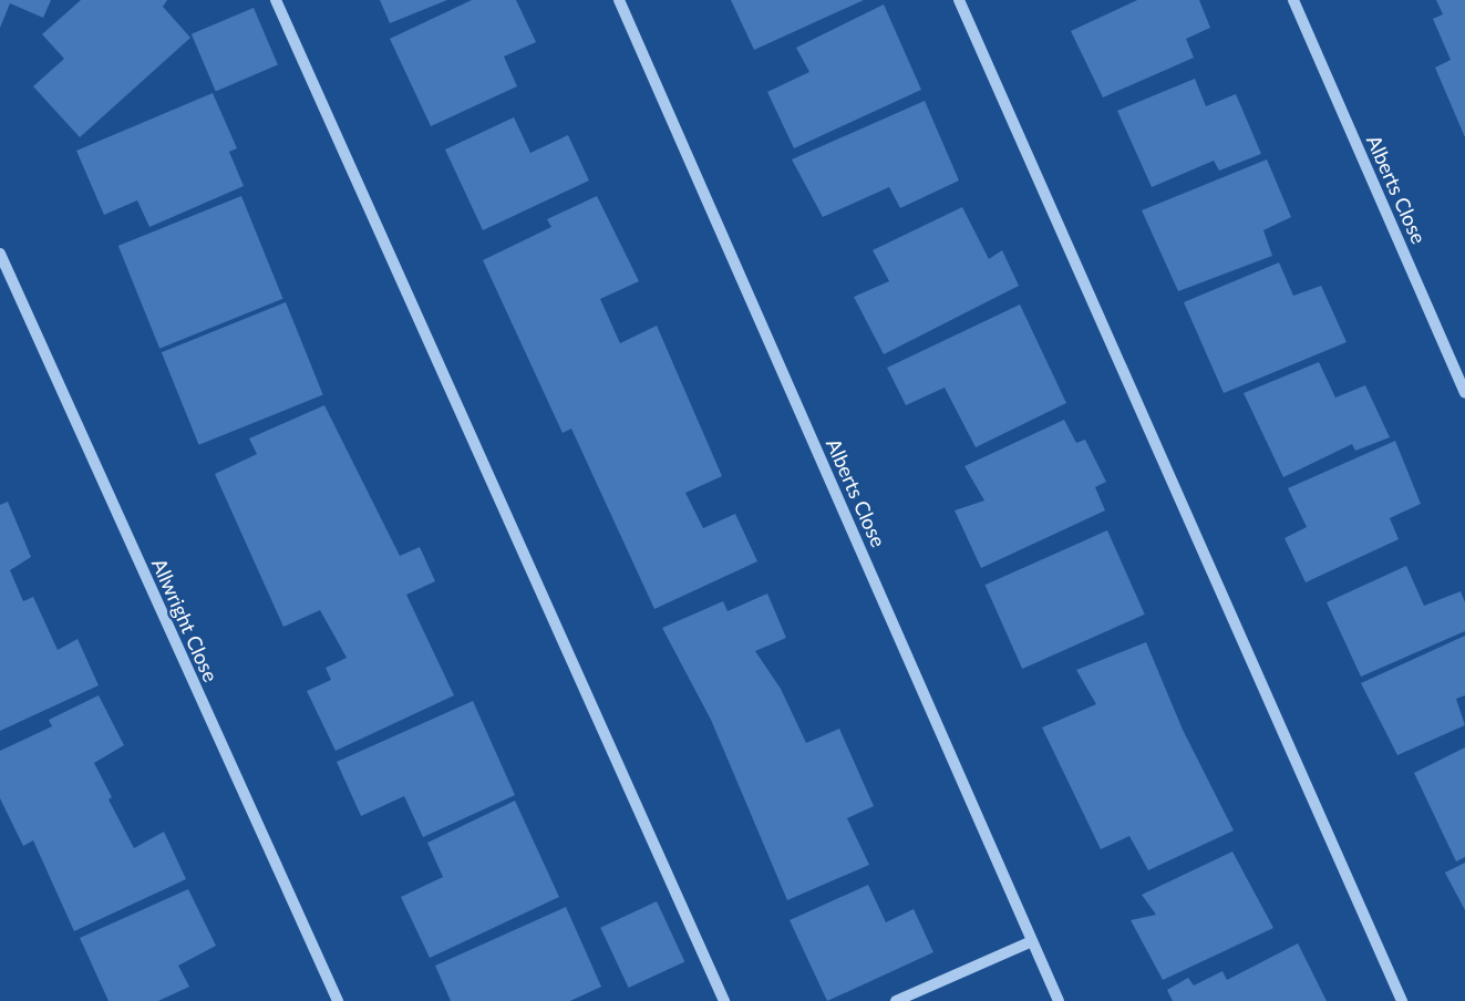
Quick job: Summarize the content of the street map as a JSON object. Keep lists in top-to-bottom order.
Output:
{
  "streets": {
    "street": ["Alberts Close", "Allwright Close"]
  }
}
